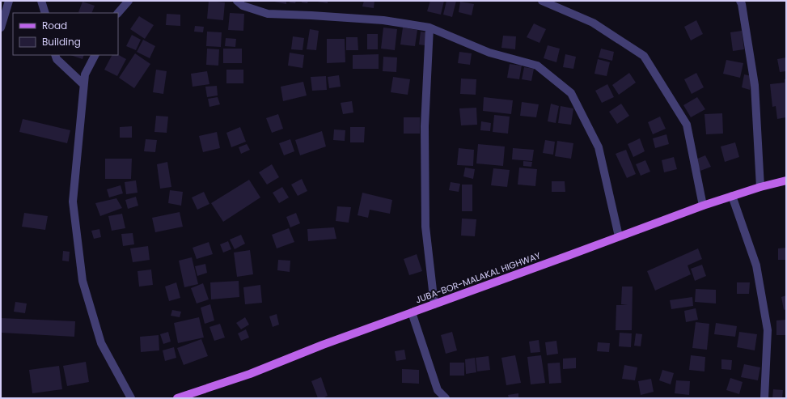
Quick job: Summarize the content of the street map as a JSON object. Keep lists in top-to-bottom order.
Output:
{
  "streets": {
    "main road": ["JUBA-BOR-MALAKAL HIGHWAY"]
  },
  "legend": ["Road", "Building"]
}
